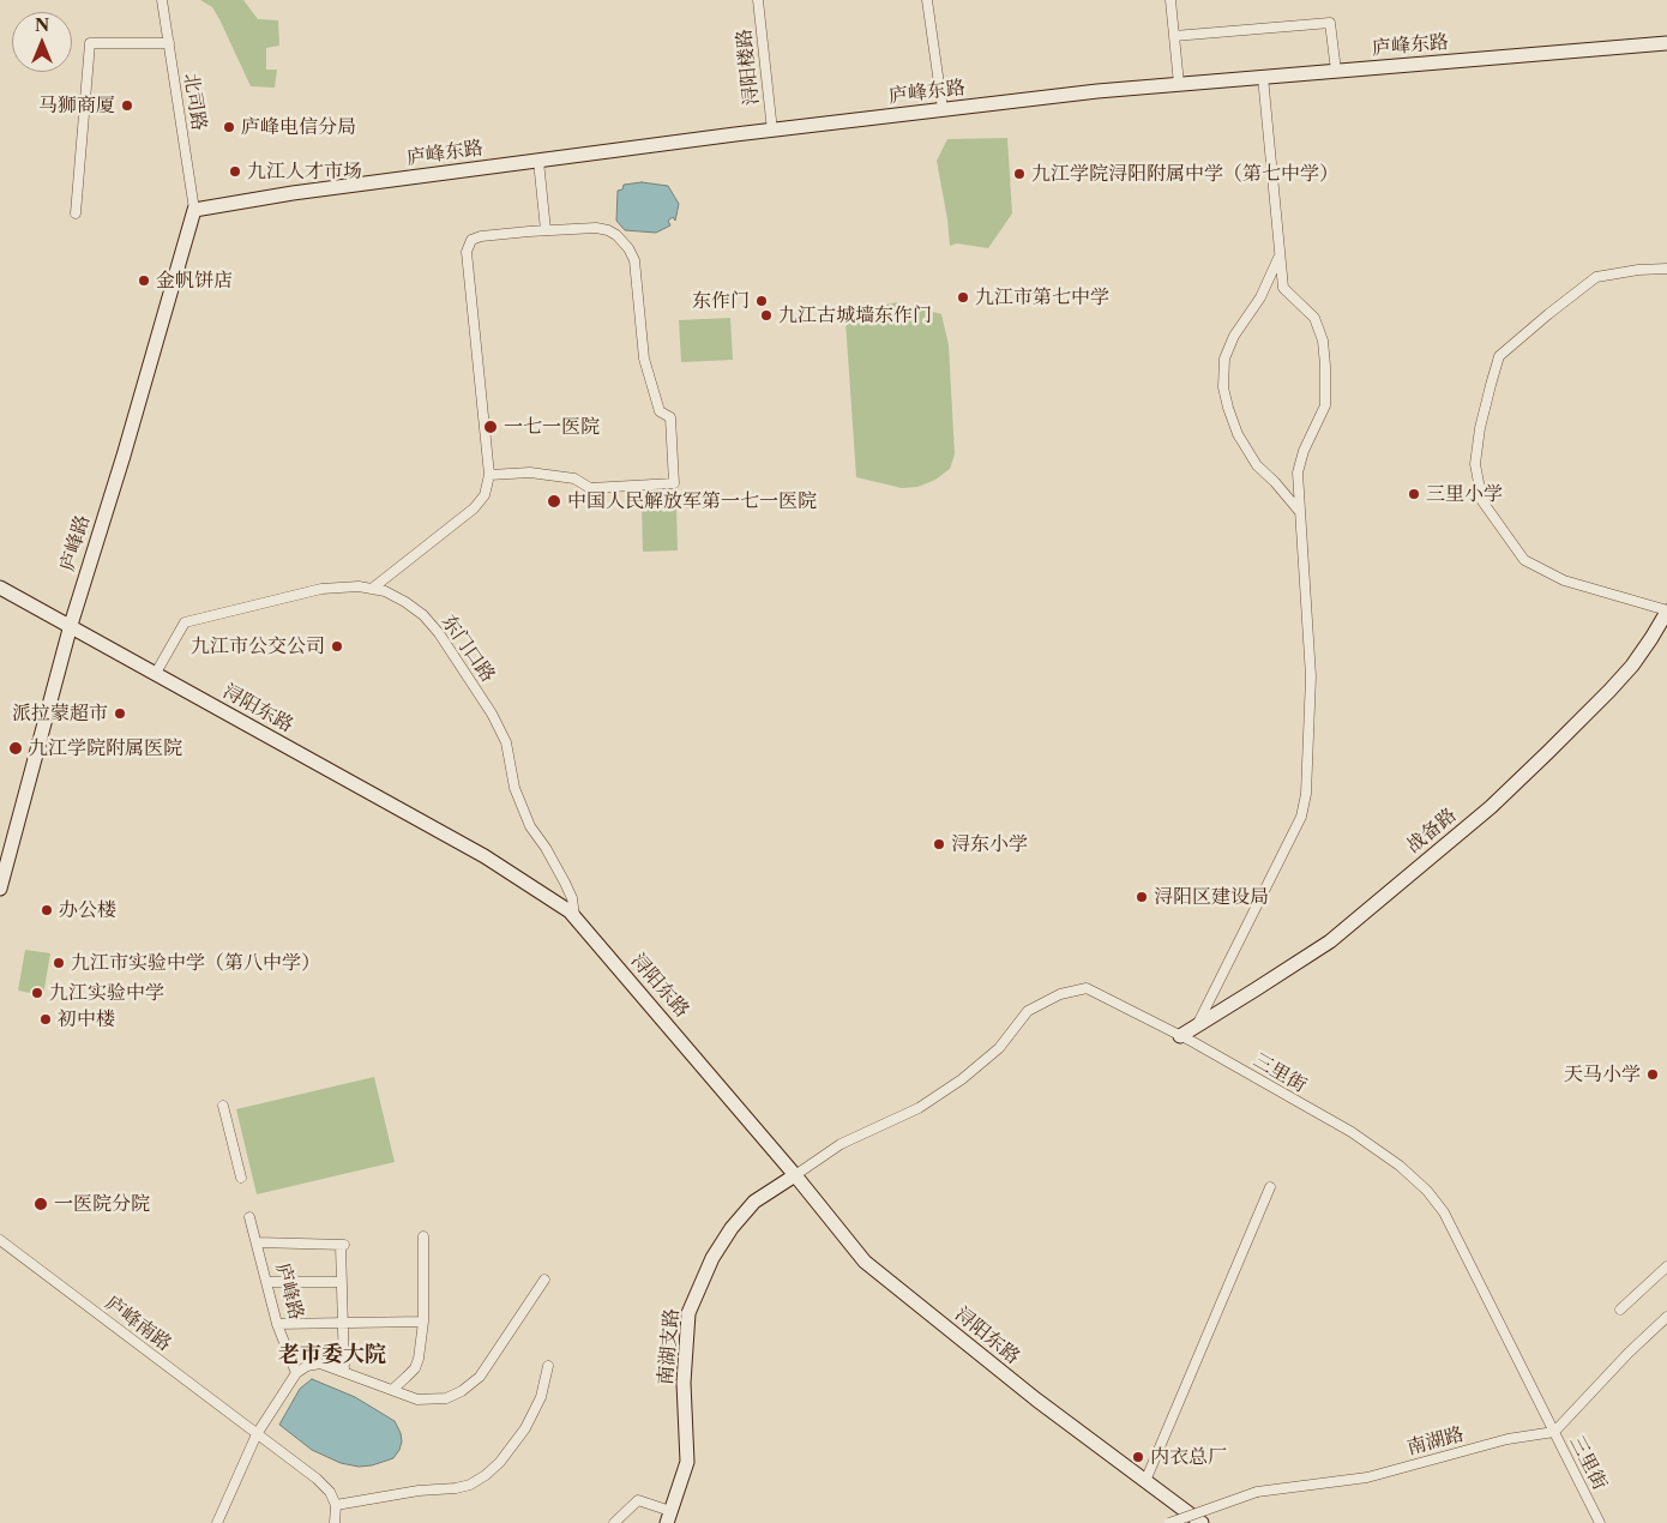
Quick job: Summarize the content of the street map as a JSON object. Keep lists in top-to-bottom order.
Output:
{
  "streets": {
    "main road": [
      "庐峰东路",
      "庐峰路",
      "浔阳东路",
      "战备路",
      "南湖支路"
    ],
    "street": [
      "浔阳楼路",
      "北司路",
      "东门口路",
      "三里街",
      "庐峰南路",
      "南湖路"
    ]
  },
  "crossings": [
    ["庐峰东路", "浔阳楼路"],
    ["庐峰东路", "北司路"],
    ["庐峰东路", "庐峰路"],
    ["北司路", "庐峰路"],
    ["庐峰路", "浔阳东路"],
    ["东门口路", "浔阳东路"],
    ["浔阳东路", "三里街"],
    ["浔阳东路", "南湖支路"],
    ["战备路", "三里街"],
    ["三里街", "南湖支路"],
    ["三里街", "南湖路"]
  ],
  "districts": ["老市委大院"],
  "places": [
    "马狮商厦",
    "庐峰电信分局",
    "九江人才市场",
    "九江学院浔阳附属中学（第七中学）",
    "金帆饼店",
    "九江市第七中学",
    "东作门",
    "九江古城墙东作门",
    "一七一医院",
    "三里小学",
    "中国人民解放军第一七一医院",
    "九江市公交公司",
    "派拉蒙超市",
    "九江学院附属医院",
    "浔东小学",
    "浔阳区建设局",
    "办公楼",
    "九江市实验中学（第八中学）",
    "九江实验中学",
    "初中楼",
    "天马小学",
    "一医院分院",
    "内衣总厂"
  ],
  "north": "top"
}
